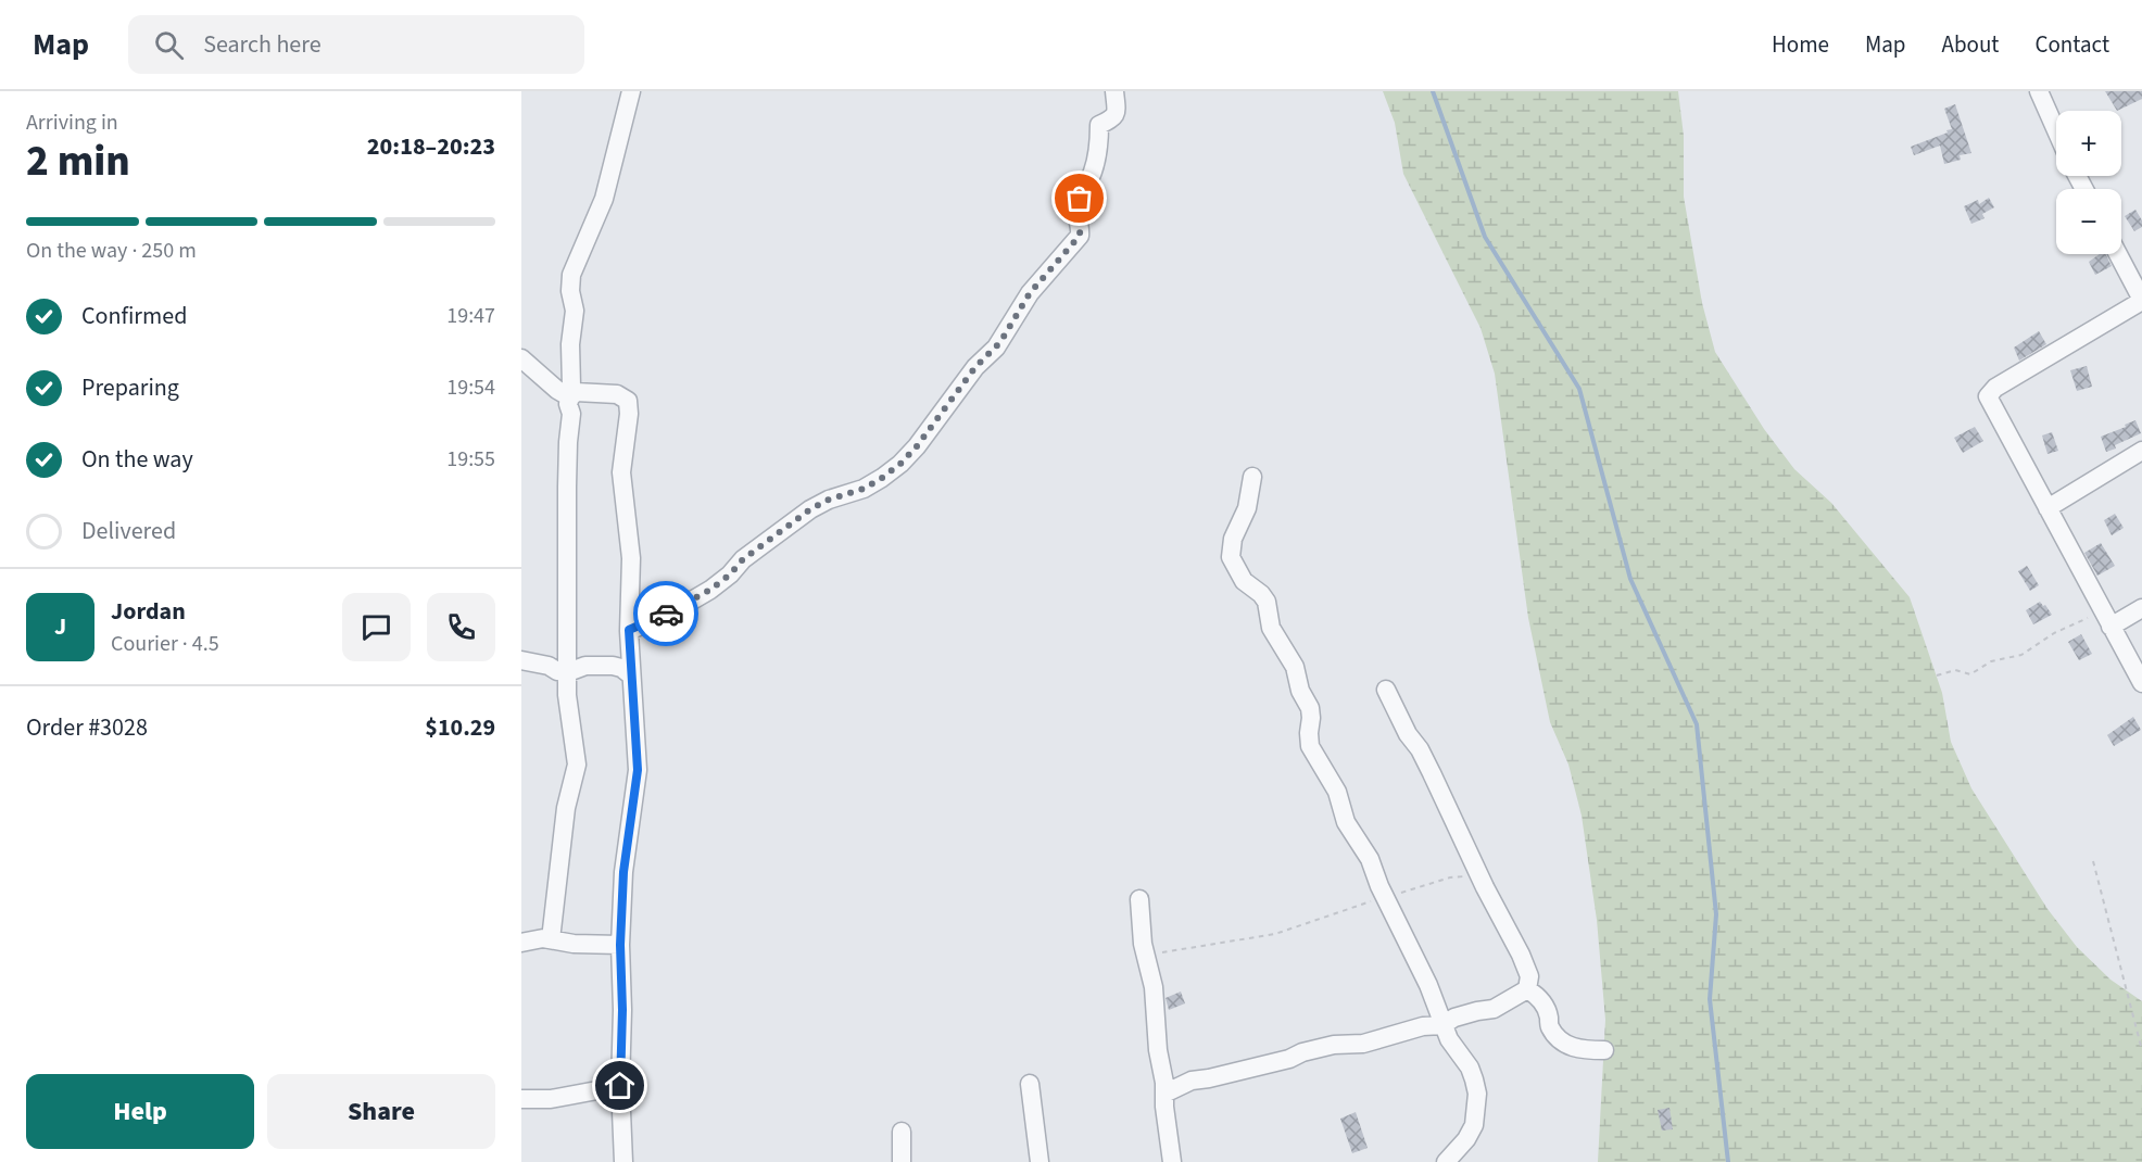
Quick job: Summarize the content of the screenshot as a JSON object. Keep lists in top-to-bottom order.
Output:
{
  "page": {
    "header": "Map",
    "search": "Search here",
    "nav": [
      "Home",
      "Map",
      "About",
      "Contact"
    ],
    "heading": ["2 min", "Arriving in", "20:18–20:23"],
    "panel": [
      "Jordan",
      "Courier · 4.5",
      "Order #3028",
      "$10.29"
    ],
    "map_buttons": ["+", "−"],
    "bar": "On the way · 250 m",
    "list": [
      ["Confirmed", "19:47"],
      ["Preparing", "19:54"],
      ["On the way", "19:55"],
      "Delivered"
    ],
    "round": "J",
    "buttons": ["Help", "Share"]
  }
}
